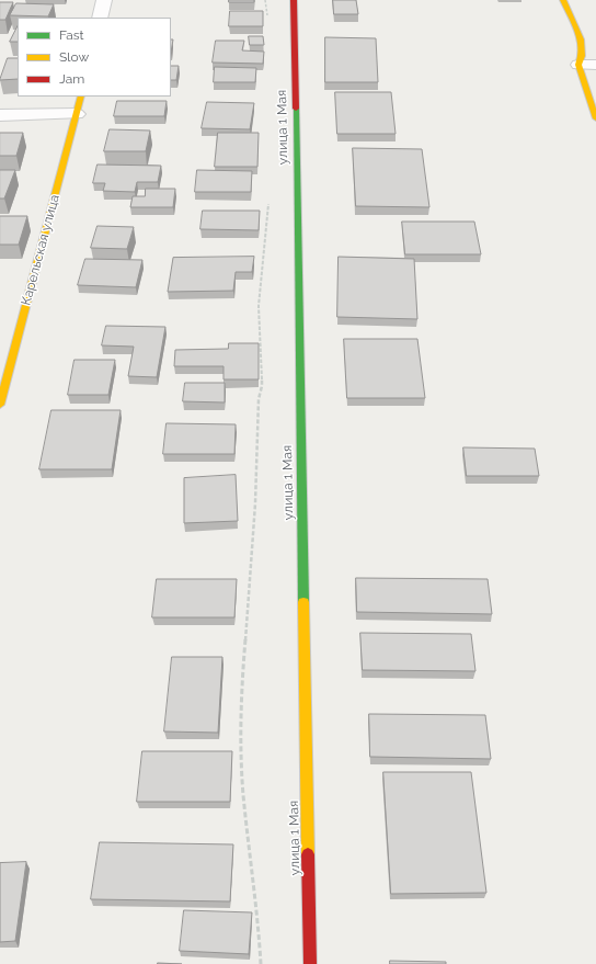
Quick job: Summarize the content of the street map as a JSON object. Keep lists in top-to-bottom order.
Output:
{
  "streets": {
    "street": ["улица 1 Мая", "Карельская улица"]
  },
  "legend": ["Fast", "Slow", "Jam"]
}
